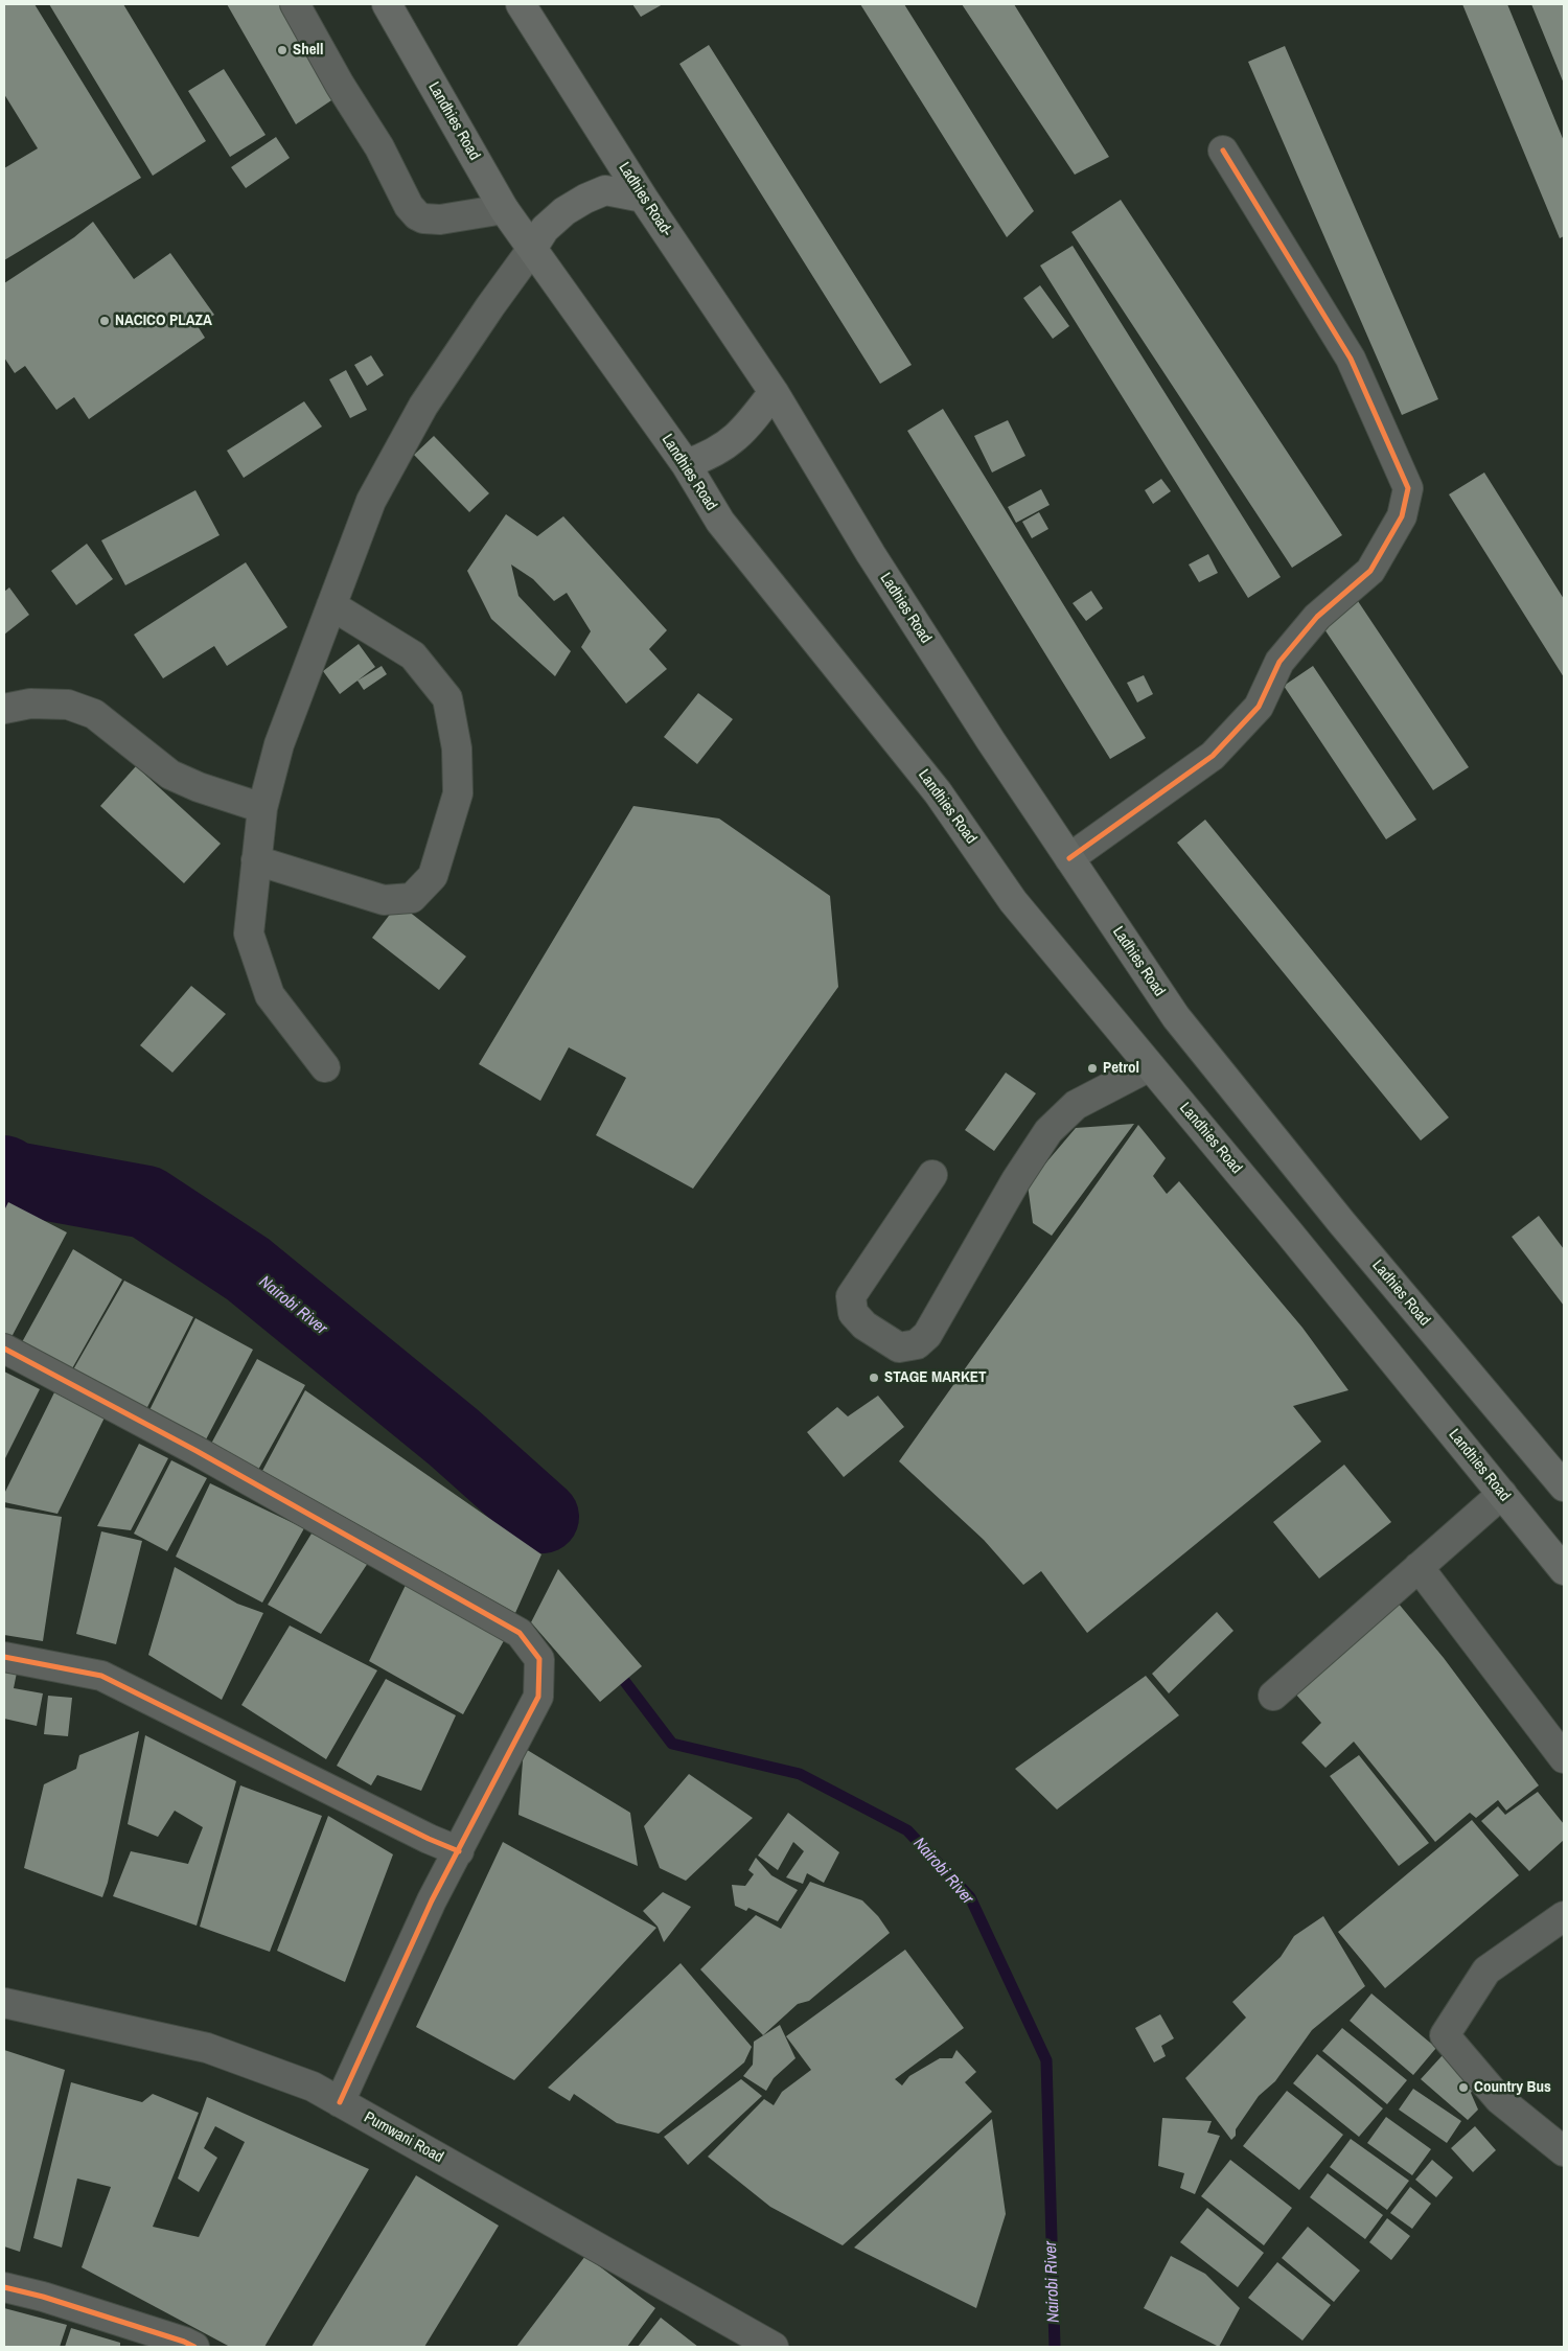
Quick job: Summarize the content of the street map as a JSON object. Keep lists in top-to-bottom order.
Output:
{
  "streets": {
    "main road": ["Landhies Road", "Ladhies Road-", "Ladhies Road"],
    "street": ["Pumwani Road"]
  },
  "crossings": [
    ["Ladhies Road-", "Ladhies Road"]
  ],
  "water": ["Nairobi River"],
  "places": [
    "Shell",
    "NACICO PLAZA",
    "Petrol",
    "STAGE MARKET",
    "Country Bus"
  ]
}
